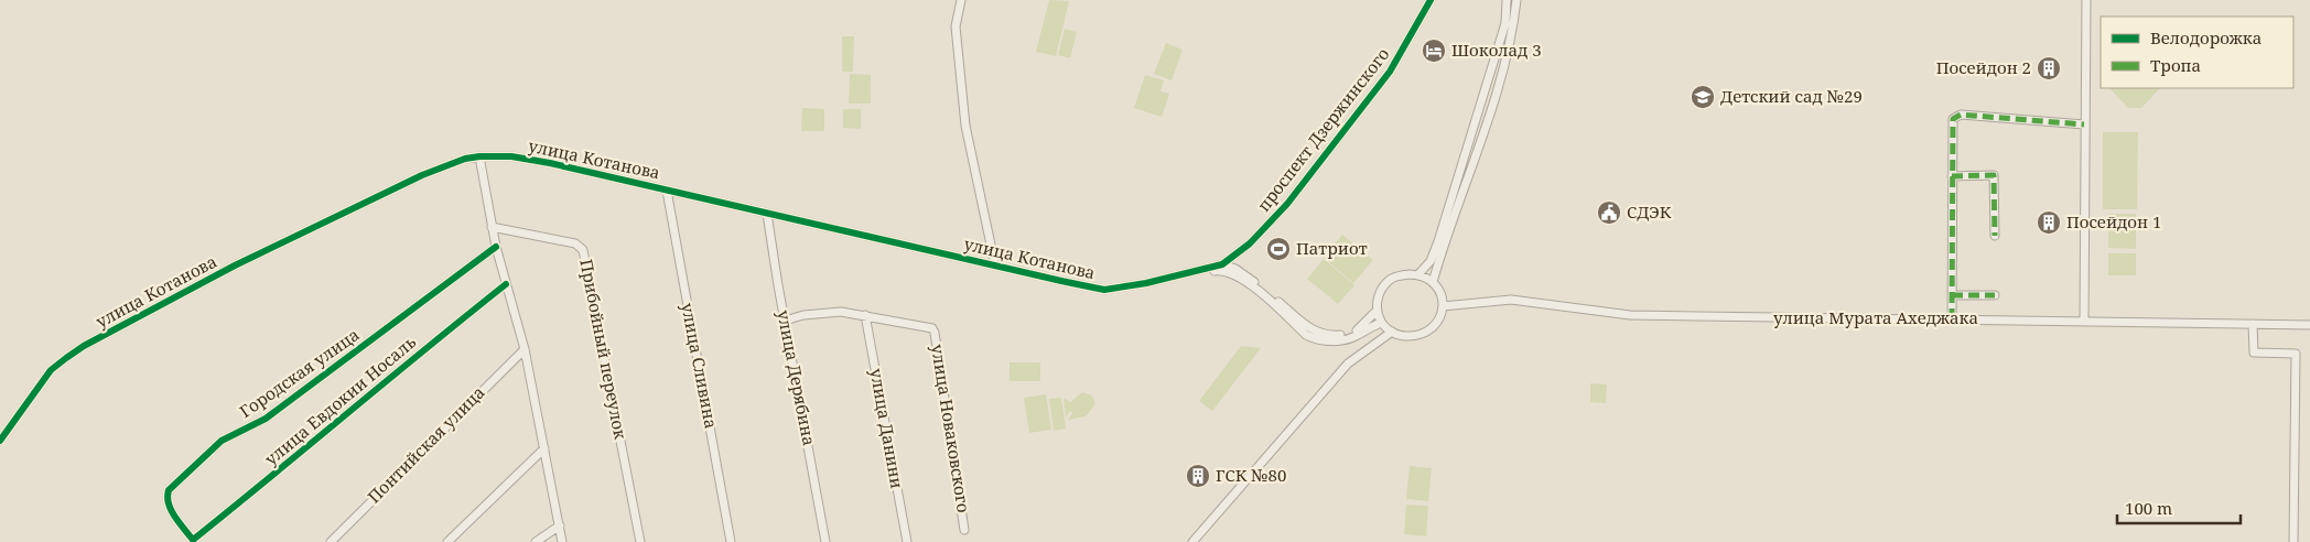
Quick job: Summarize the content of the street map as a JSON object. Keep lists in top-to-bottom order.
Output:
{
  "streets": {
    "street": [
      "проспект Дзержинского",
      "улица Котанова",
      "улица Мурата Ахеджака",
      "Прибойный переулок",
      "улица Сливина",
      "Городская улица",
      "улица Дерябина",
      "улица Евдокии Носаль",
      "улица Данини",
      "улица Новаковского",
      "Понтийская улица"
    ]
  },
  "crossings": [
    ["проспект Дзержинского", "улица Котанова"],
    ["улица Котанова", "улица Сливина"],
    ["улица Котанова", "улица Дерябина"],
    ["Городская улица", "улица Евдокии Носаль"],
    ["улица Данини", "улица Новаковского"]
  ],
  "places": {
    "hotel": ["Шоколад 3"],
    "building": ["Посейдон 2", "Посейдон 1", "ГСК №80"],
    "school or university": ["Детский сад №29"],
    "public building": ["СДЭК"],
    "sports": ["Патриот"]
  },
  "legend": ["Велодорожка", "Тропа"],
  "scale_bar": "100 m"
}
